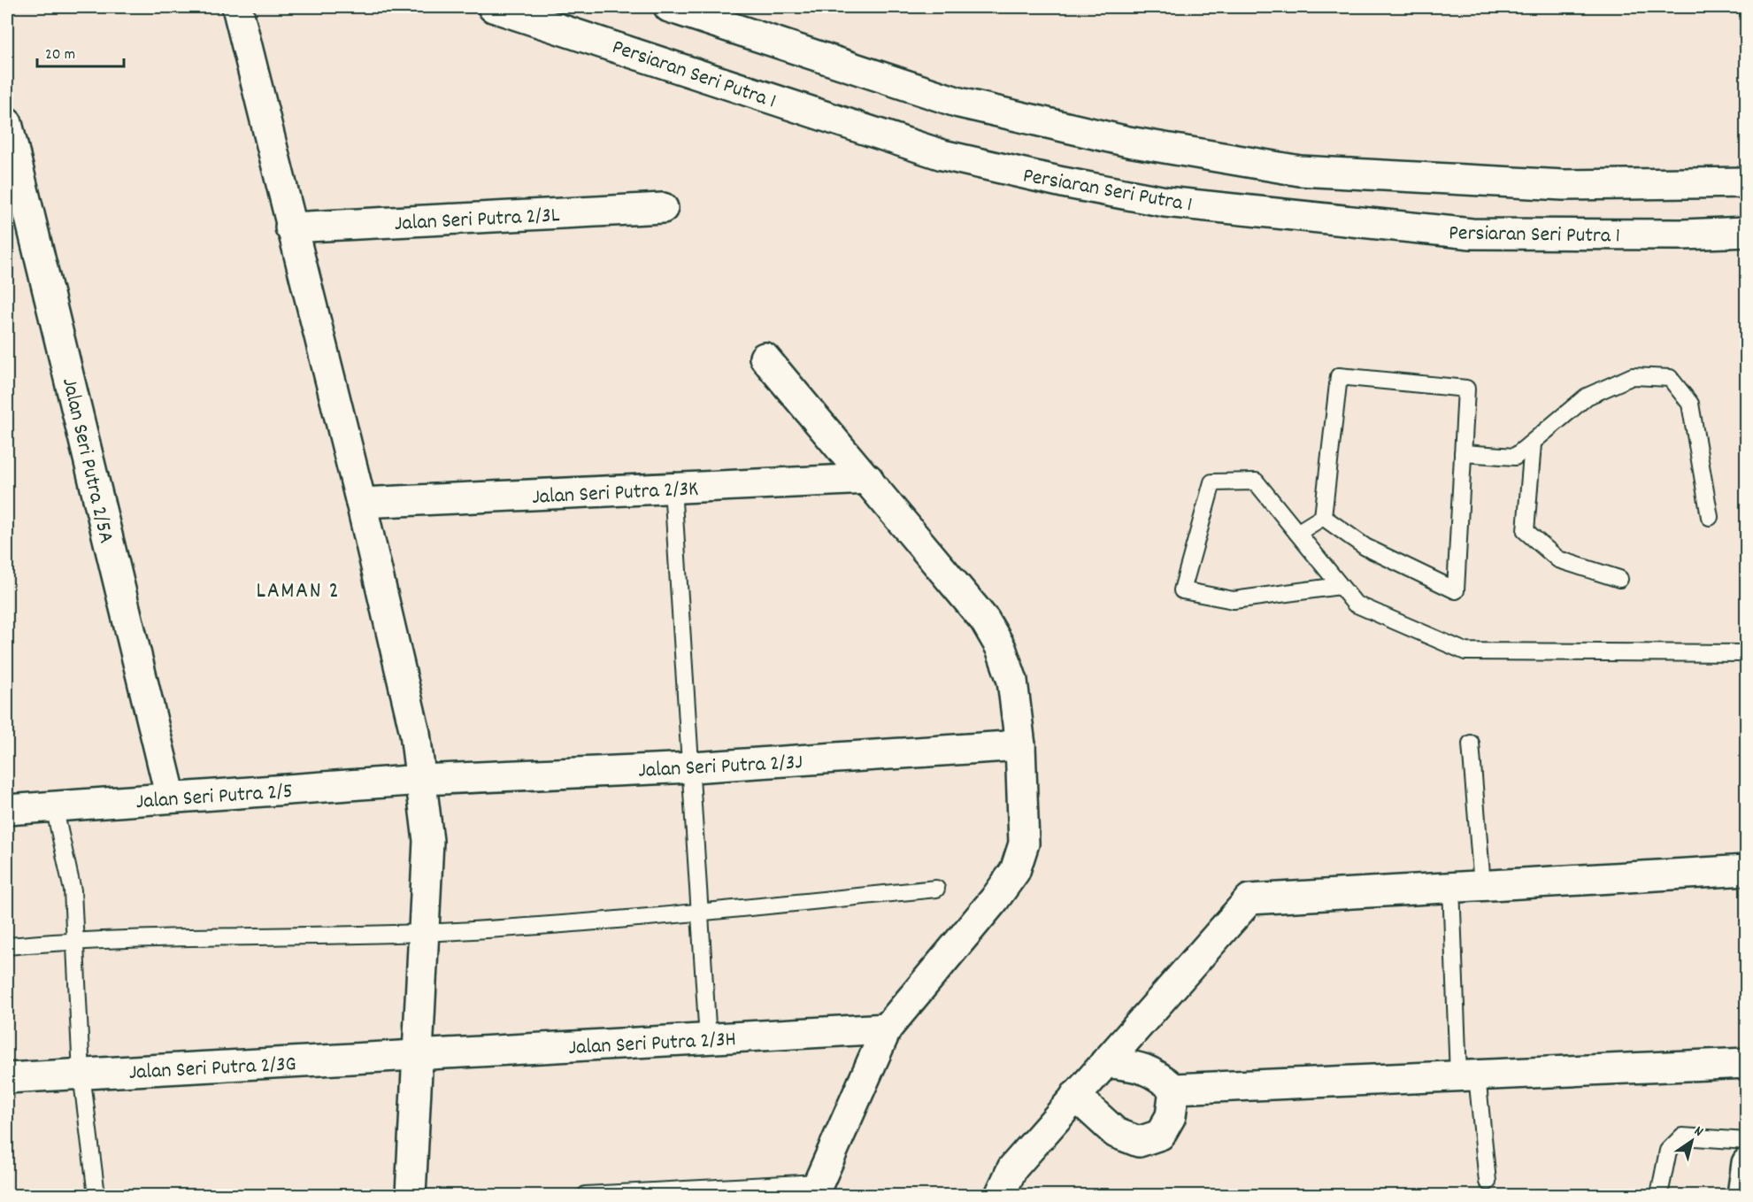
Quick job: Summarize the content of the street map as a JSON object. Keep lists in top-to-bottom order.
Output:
{
  "streets": {
    "street": [
      "Persiaran Seri Putra 1",
      "Jalan Seri Putra 2/3L",
      "Jalan Seri Putra 2/5A",
      "Jalan Seri Putra 2/3K",
      "Jalan Seri Putra 2/3J",
      "Jalan Seri Putra 2/5",
      "Jalan Seri Putra 2/3H",
      "Jalan Seri Putra 2/3G"
    ]
  },
  "crossings": [
    ["Jalan Seri Putra 2/5A", "Jalan Seri Putra 2/5"],
    ["Jalan Seri Putra 2/3J", "Jalan Seri Putra 2/5"],
    ["Jalan Seri Putra 2/3H", "Jalan Seri Putra 2/3G"]
  ],
  "districts": ["LAMAN 2"],
  "scale_bar": "20 m",
  "north": "top right"
}
